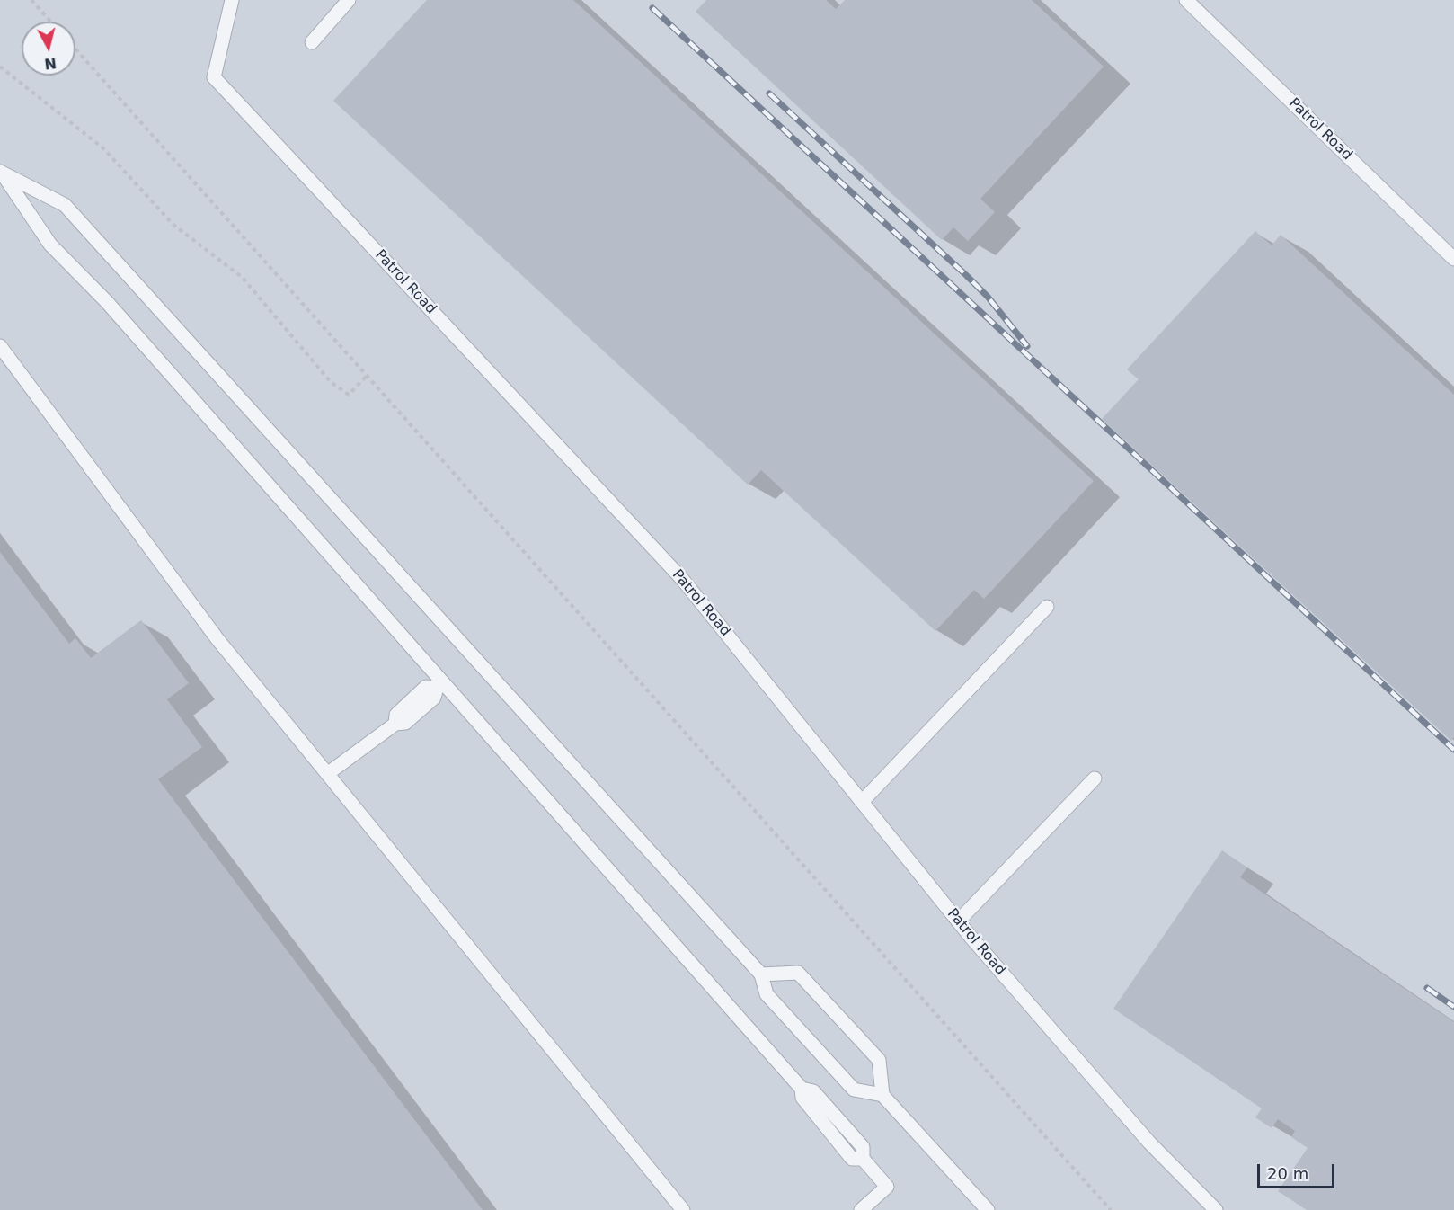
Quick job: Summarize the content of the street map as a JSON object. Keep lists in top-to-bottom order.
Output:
{
  "streets": {
    "lane": ["Patrol Road"]
  },
  "scale_bar": "20 m",
  "north": "bottom"
}
